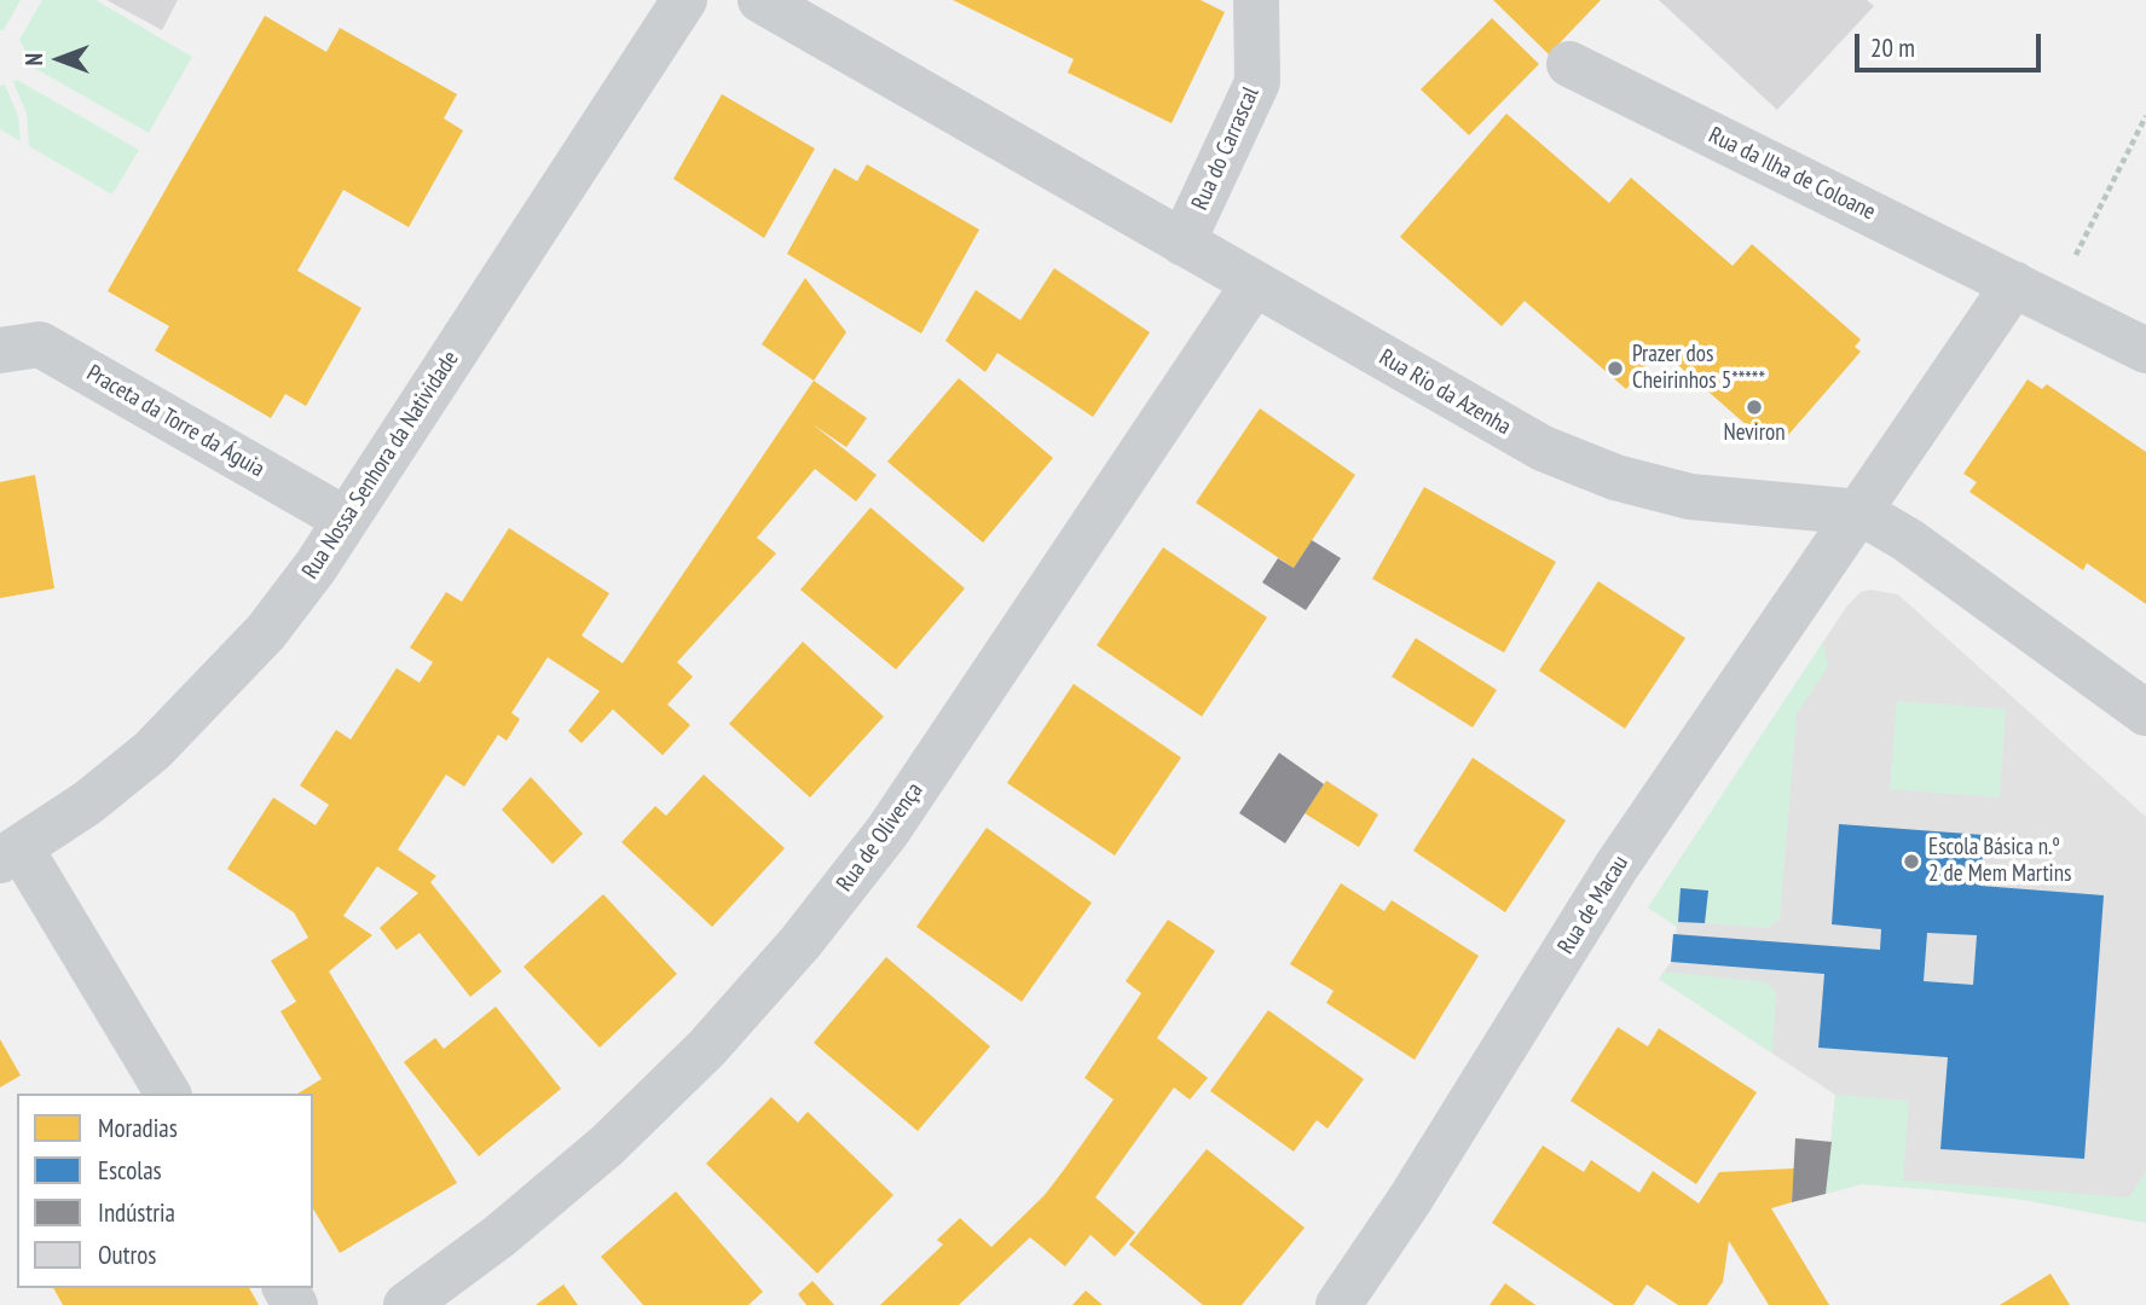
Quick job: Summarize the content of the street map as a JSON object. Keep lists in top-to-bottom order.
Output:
{
  "streets": {
    "street": [
      "Rua do Carrascal",
      "Rua da Ilha de Coloane",
      "Rua Rio da Azenha",
      "Praceta da Torre da Águia",
      "Rua Nossa Senhora da Natividade",
      "Rua de Olivença",
      "Rua de Macau"
    ]
  },
  "crossings": [
    ["Rua do Carrascal", "Rua Rio da Azenha"],
    ["Rua Rio da Azenha", "Rua de Olivença"],
    ["Rua Rio da Azenha", "Rua de Macau"],
    ["Praceta da Torre da Águia", "Rua Nossa Senhora da Natividade"]
  ],
  "places": ["Prazer dos Cheirinhos 5*****", "Neviron", "Escola Básica n.º 2 de Mem Martins"],
  "legend": [
    "Moradias",
    "Escolas",
    "Indústria",
    "Outros"
  ],
  "scale_bar": "20 m",
  "north": "left"
}
